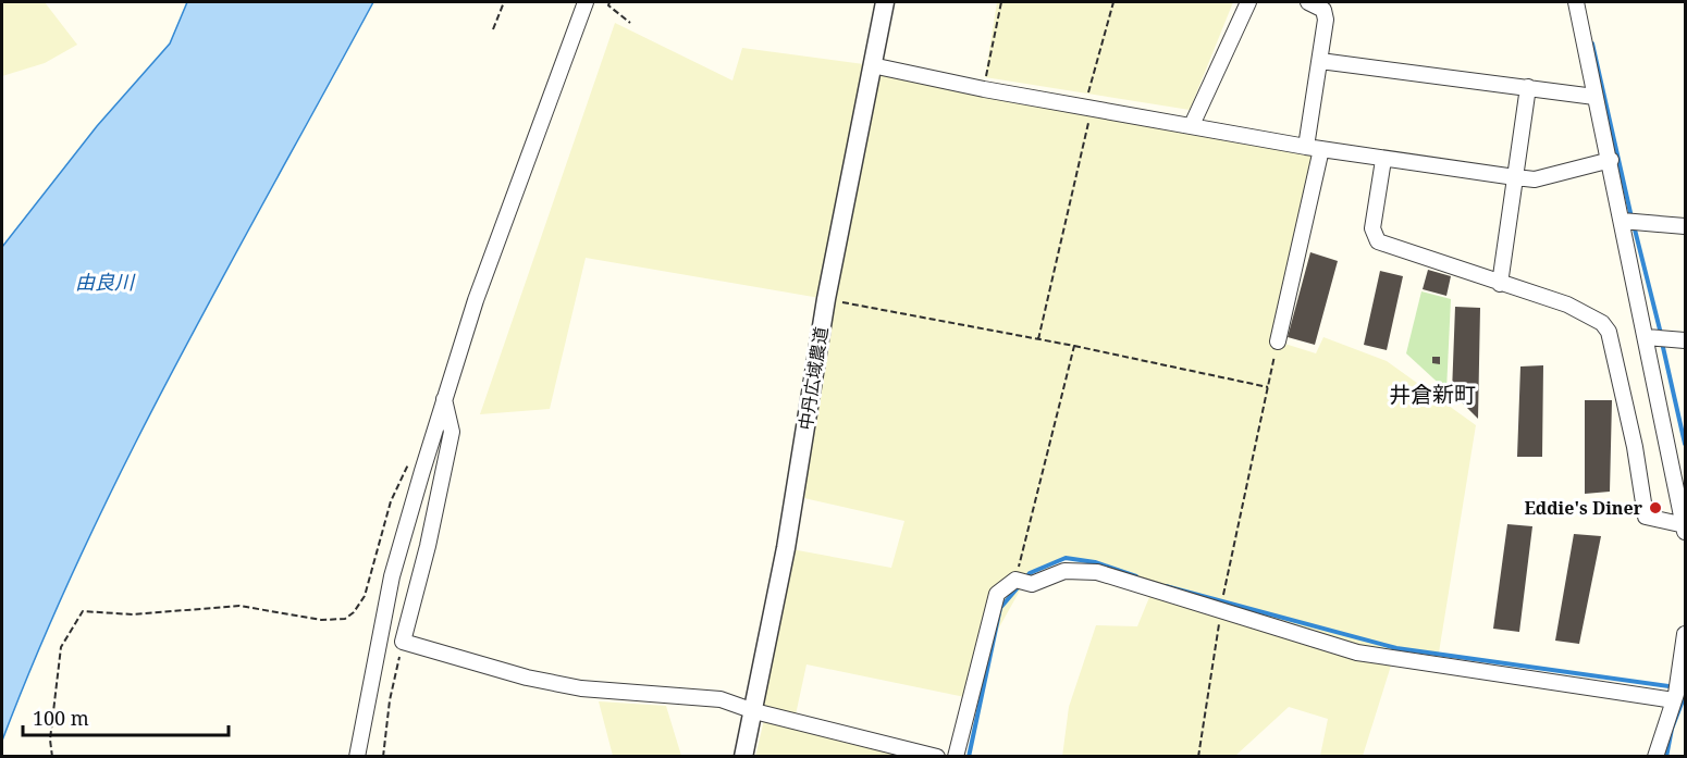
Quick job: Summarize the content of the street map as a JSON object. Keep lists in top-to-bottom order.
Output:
{
  "streets": {
    "street": ["中丹広域農道"]
  },
  "districts": ["井倉新町"],
  "water": ["由良川"],
  "places": ["Eddie's Diner"],
  "scale_bar": "100 m"
}
